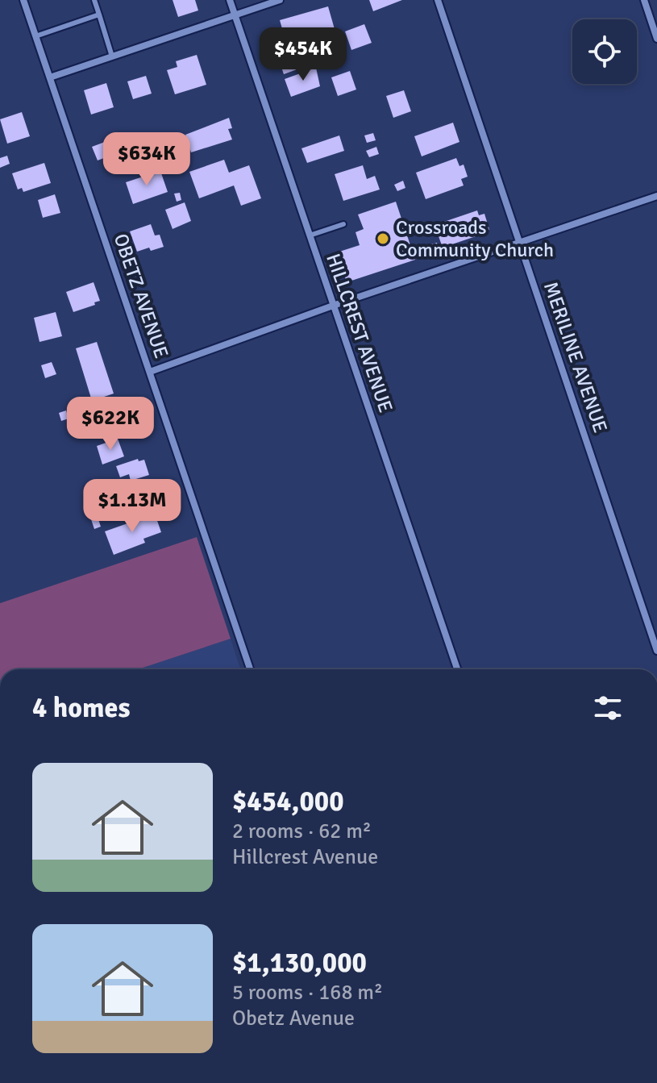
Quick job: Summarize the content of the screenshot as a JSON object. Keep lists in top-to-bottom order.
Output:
{
  "streets": {
    "street": ["OBETZ AVENUE", "HILLCREST AVENUE", "MERILINE AVENUE"]
  },
  "places": ["Crossroads Community Church"],
  "page": {
    "price": [
      "$454K",
      "$634K",
      "$622K",
      "$1.13M"
    ],
    "heading": "4 homes",
    "list": [
      {
        "name": "$454,000",
        "note": "2 rooms · 62 m² · Hillcrest Avenue"
      },
      {
        "name": "$1,130,000",
        "note": "5 rooms · 168 m² · Obetz Avenue"
      }
    ]
  }
}
